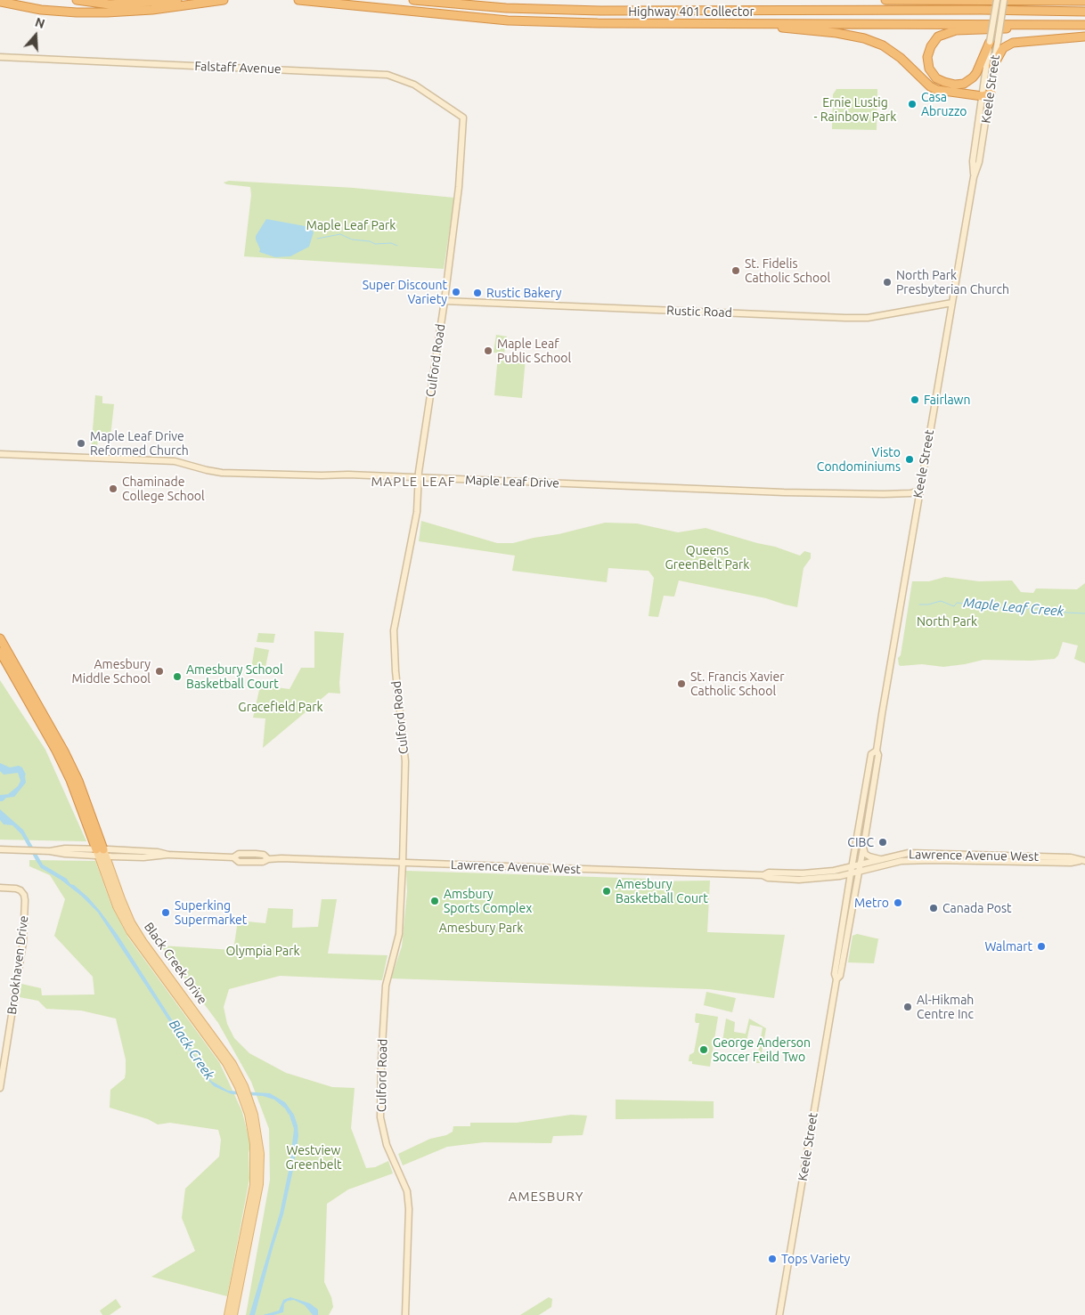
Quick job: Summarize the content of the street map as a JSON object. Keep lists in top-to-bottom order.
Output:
{
  "streets": {
    "highway": ["Highway 401 Collector", "Black Creek Drive"],
    "street": [
      "Falstaff Avenue",
      "Keele Street",
      "Rustic Road",
      "Culford Road",
      "Maple Leaf Drive",
      "Lawrence Avenue West",
      "Brookhaven Drive"
    ]
  },
  "crossings": [
    ["Falstaff Avenue", "Culford Road"],
    ["Keele Street", "Rustic Road"],
    ["Keele Street", "Maple Leaf Drive"],
    ["Keele Street", "Lawrence Avenue West"],
    ["Rustic Road", "Culford Road"],
    ["Culford Road", "Maple Leaf Drive"],
    ["Culford Road", "Lawrence Avenue West"],
    ["Lawrence Avenue West", "Black Creek Drive"]
  ],
  "districts": ["MAPLE LEAF", "AMESBURY"],
  "water": ["Maple Leaf Creek", "Black Creek"],
  "parks": [
    "Ernie Lustig - Rainbow Park",
    "Maple Leaf Park",
    "Queens GreenBelt Park",
    "North Park",
    "Gracefield Park",
    "Amesbury Park",
    "Olympia Park",
    "Westview Greenbelt"
  ],
  "places": [
    "Casa Abruzzo",
    "St. Fidelis Catholic School",
    "North Park Presbyterian Church",
    "Super Discount Variety",
    "Rustic Bakery",
    "Maple Leaf Public School",
    "Fairlawn",
    "Maple Leaf Drive Reformed Church",
    "Visto Condominiums",
    "Chaminade College School",
    "Amesbury Middle School",
    "Amesbury School Basketball Court",
    "St. Francis Xavier Catholic School",
    "CIBC",
    "Amesbury Basketball Court",
    "Amsbury Sports Complex",
    "Metro",
    "Canada Post",
    "Superking Supermarket",
    "Walmart",
    "Al-Hikmah Centre Inc",
    "George Anderson Soccer Feild Two",
    "Tops Variety"
  ],
  "north": "top"
}
